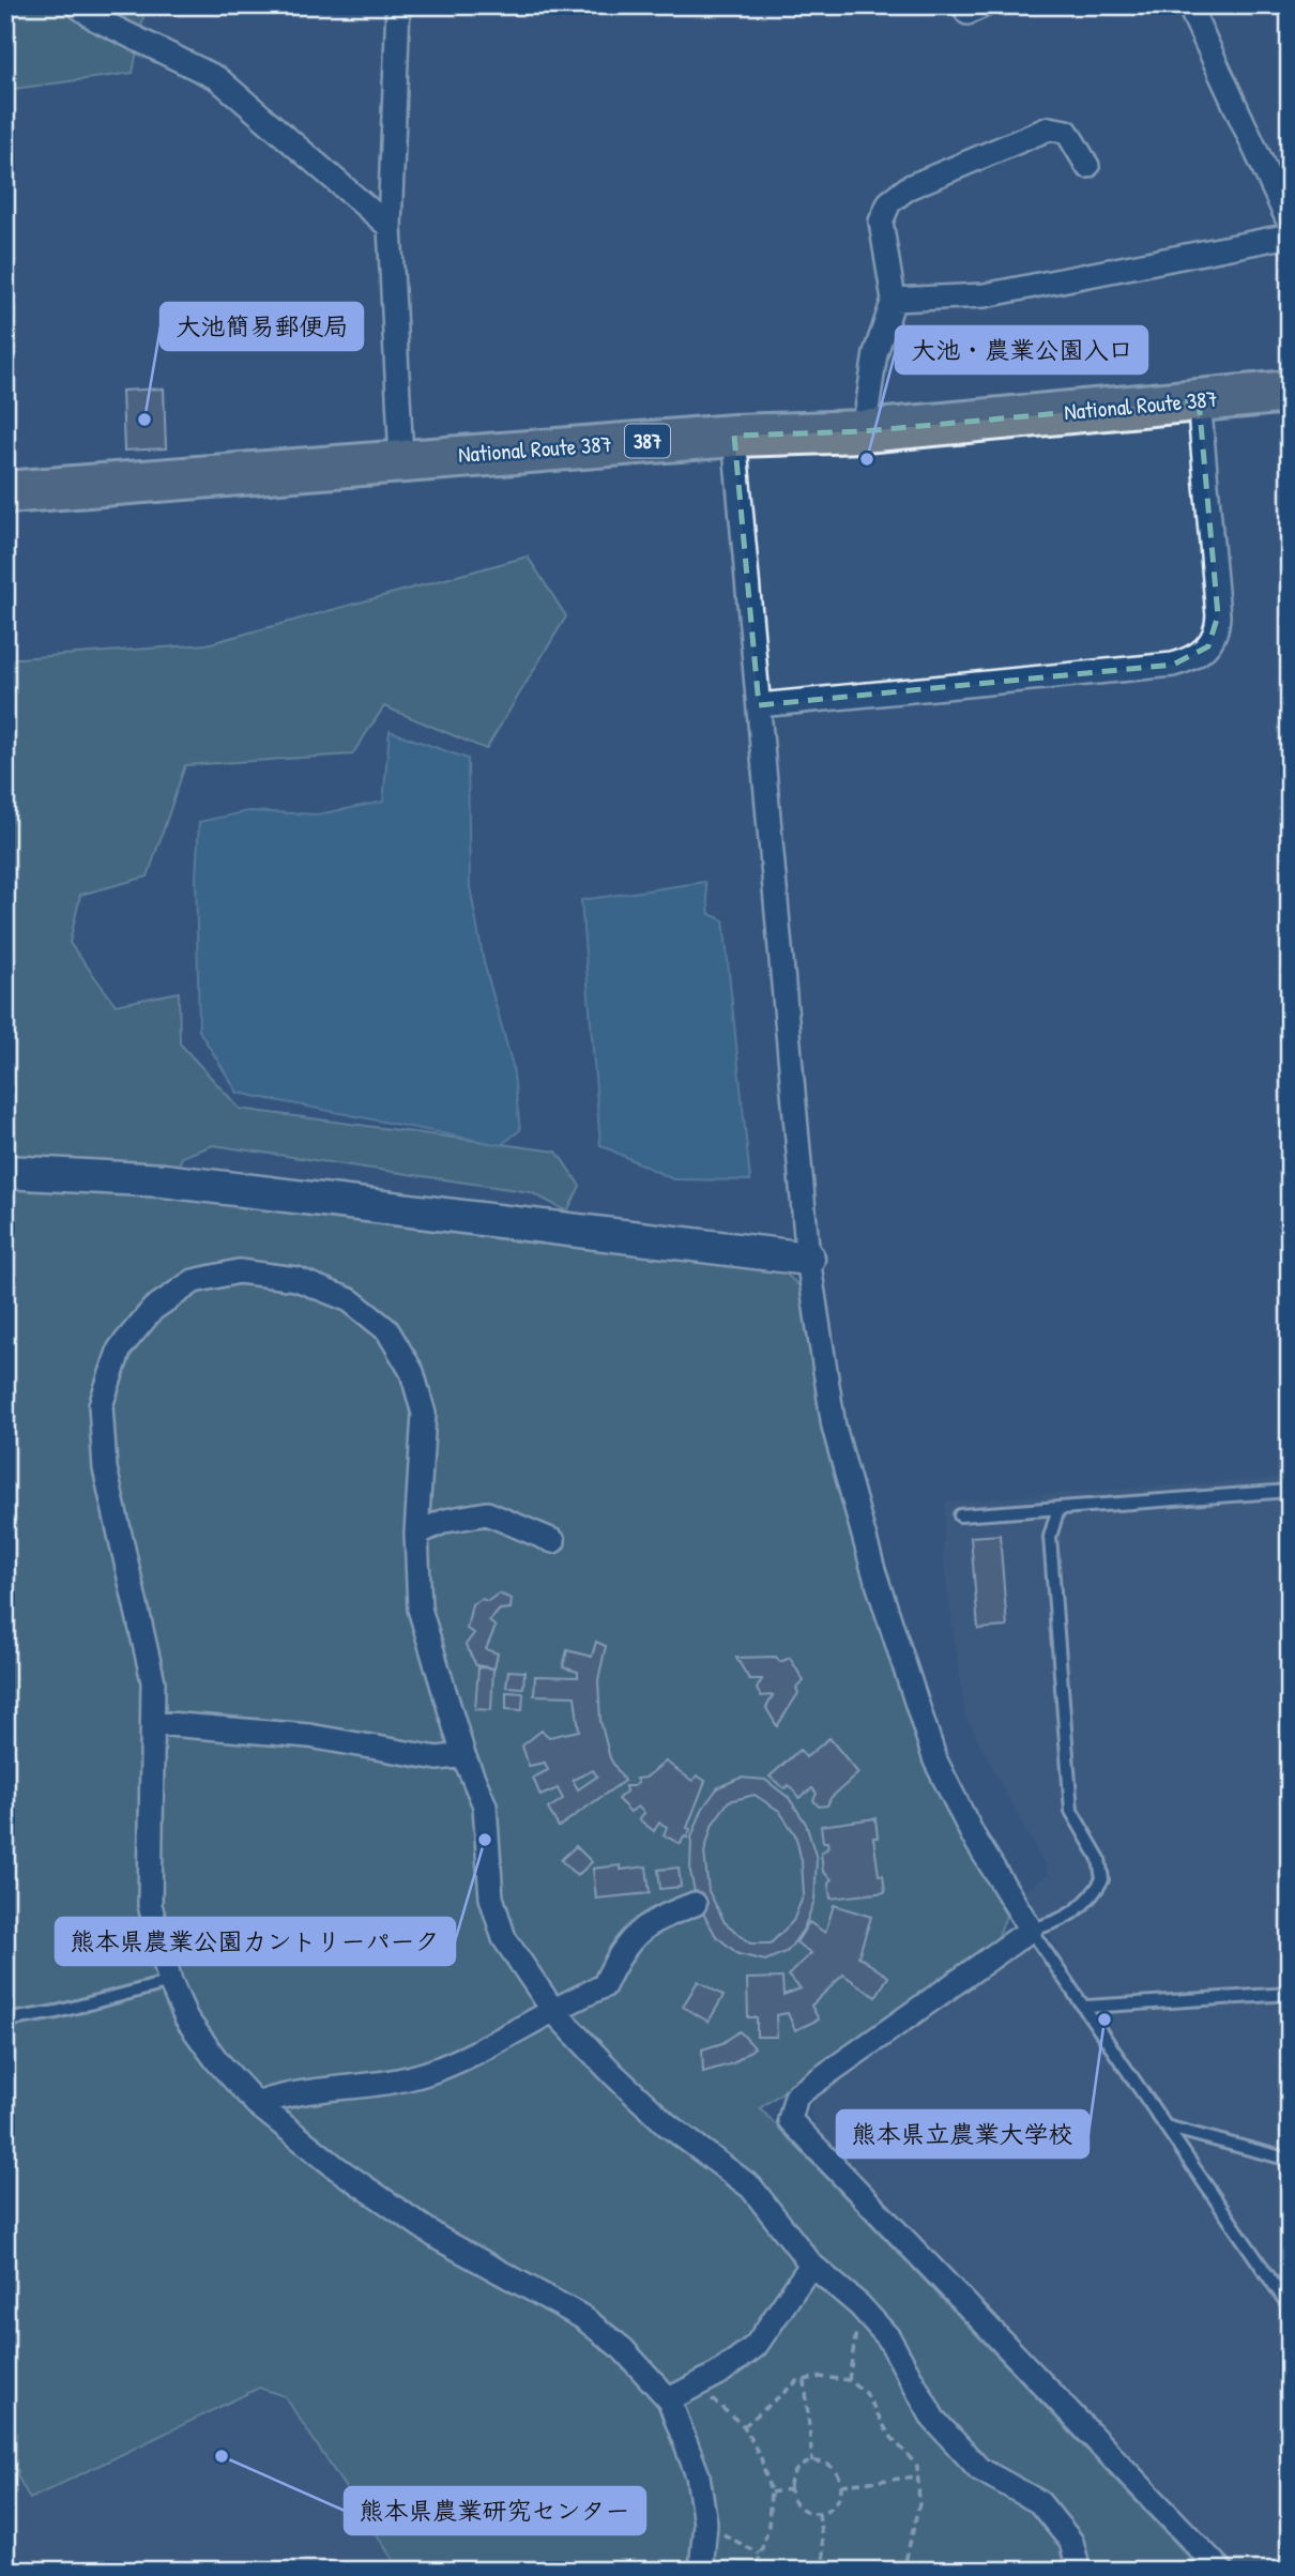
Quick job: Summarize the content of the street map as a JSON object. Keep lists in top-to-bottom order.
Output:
{
  "streets": {
    "highway": ["National Route 387", "387"]
  },
  "places": [
    "大池簡易郵便局",
    "大池・農業公園入口",
    "熊本県農業公園カントリーパーク",
    "熊本県立農業大学校",
    "熊本県農業研究センター"
  ]
}
